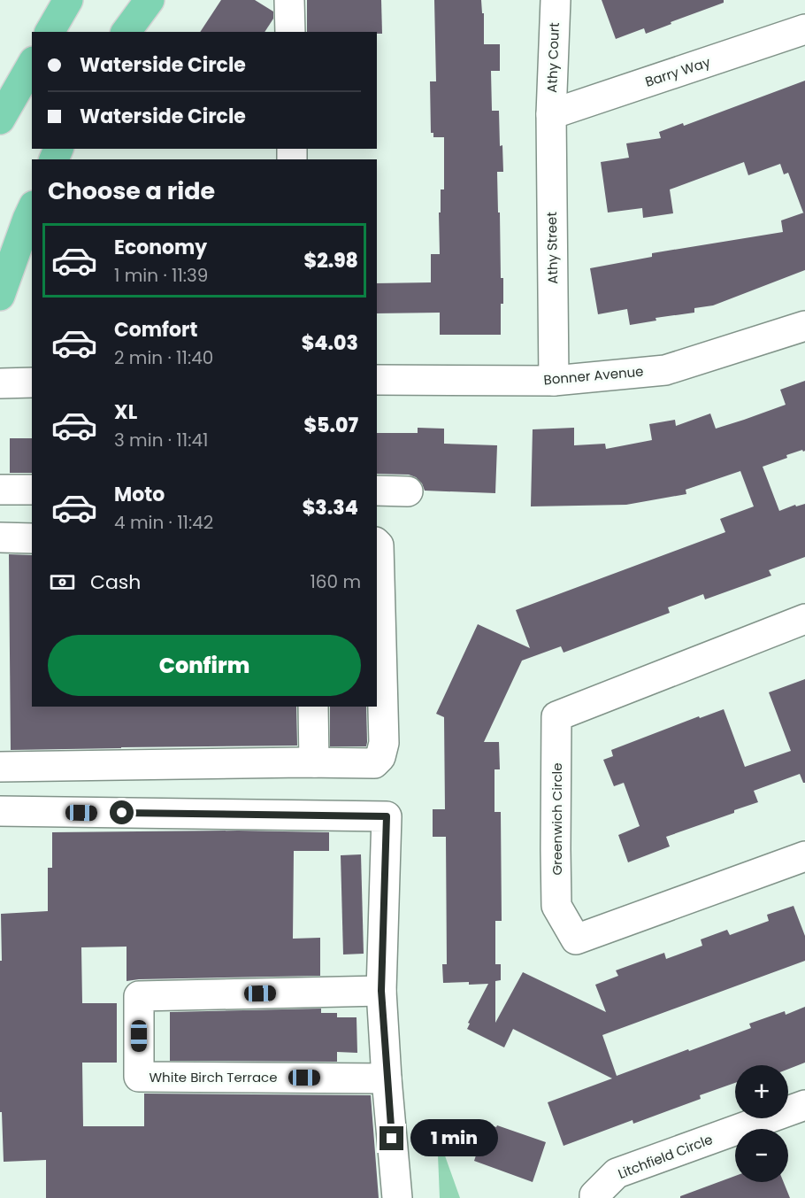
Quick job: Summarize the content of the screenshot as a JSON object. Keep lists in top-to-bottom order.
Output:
{
  "streets": {
    "street": [
      "Athy Court",
      "Barry Way",
      "Athy Street",
      "Bonner Avenue",
      "Greenwich Circle",
      "White Birch Terrace",
      "Litchfield Circle"
    ]
  },
  "crossings": [
    ["Athy Court", "Barry Way"],
    ["Athy Court", "Athy Street"],
    ["Barry Way", "Athy Street"],
    ["Athy Street", "Bonner Avenue"]
  ],
  "page": {
    "banner": ["Waterside Circle", "Waterside Circle"],
    "heading": "Choose a ride",
    "list": [
      {
        "name": "Economy",
        "note": "1 min · 11:39",
        "value": "$2.98"
      },
      {
        "name": "Comfort",
        "note": "2 min · 11:40",
        "value": "$4.03"
      },
      {
        "name": "XL",
        "note": "3 min · 11:41",
        "value": "$5.07"
      },
      {
        "name": "Moto",
        "note": "4 min · 11:42",
        "value": "$3.34"
      }
    ],
    "pay": ["Cash", "160 m"],
    "buttons": "Confirm",
    "map_buttons": ["+", "−"],
    "bubble": "1 min"
  }
}
